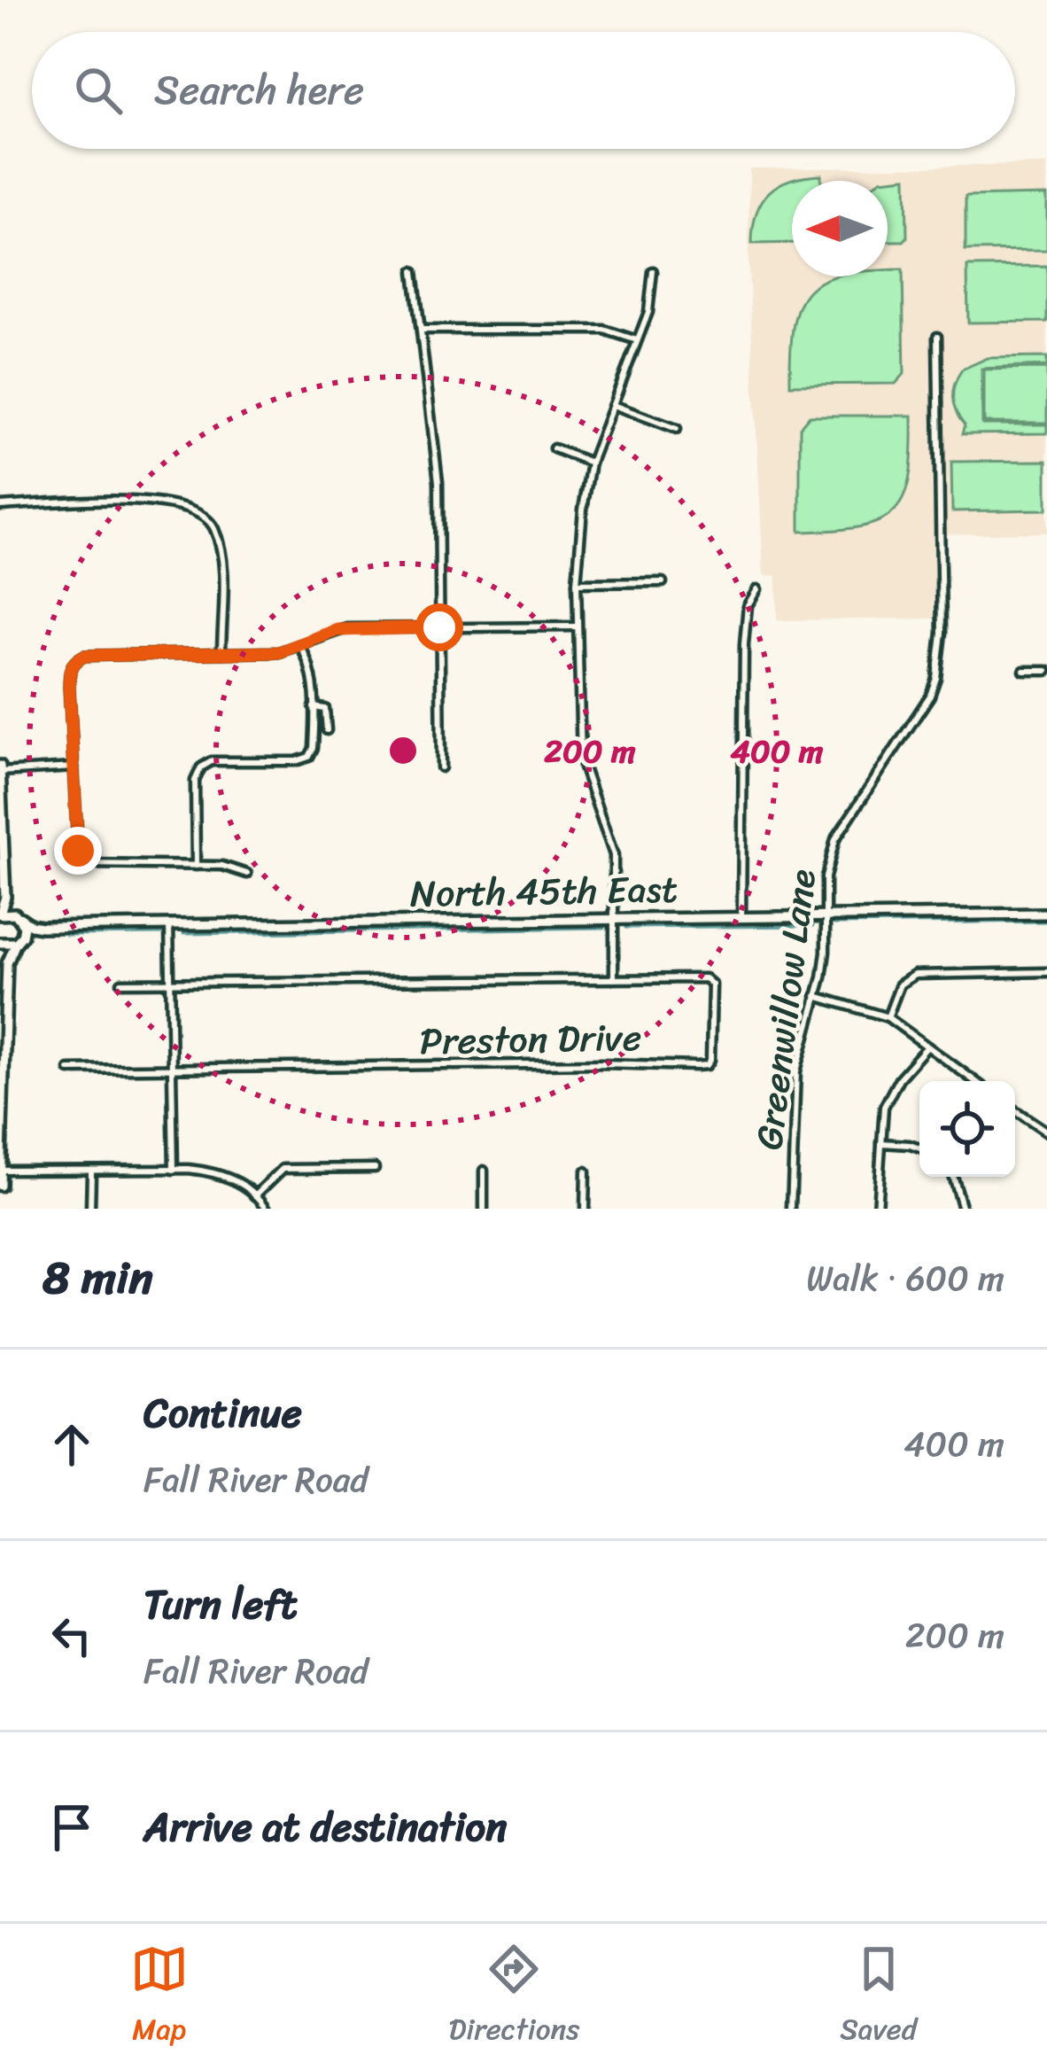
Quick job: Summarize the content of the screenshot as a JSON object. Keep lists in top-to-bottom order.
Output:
{
  "streets": {
    "main road": ["North 45th East"],
    "street": ["Greenwillow Lane", "Preston Drive"]
  },
  "crossings": [
    ["North 45th East", "Greenwillow Lane"]
  ],
  "north": "left",
  "page": {
    "search": "Search here",
    "heading": ["8 min", "Walk · 600 m"],
    "list": [
      ["Continue", "Fall River Road", "400 m"],
      ["Turn left", "Fall River Road", "200 m"],
      "Arrive at destination"
    ],
    "nav": ["Map", "Directions", "Saved"]
  },
  "rings": ["200 m", "400 m"]
}
